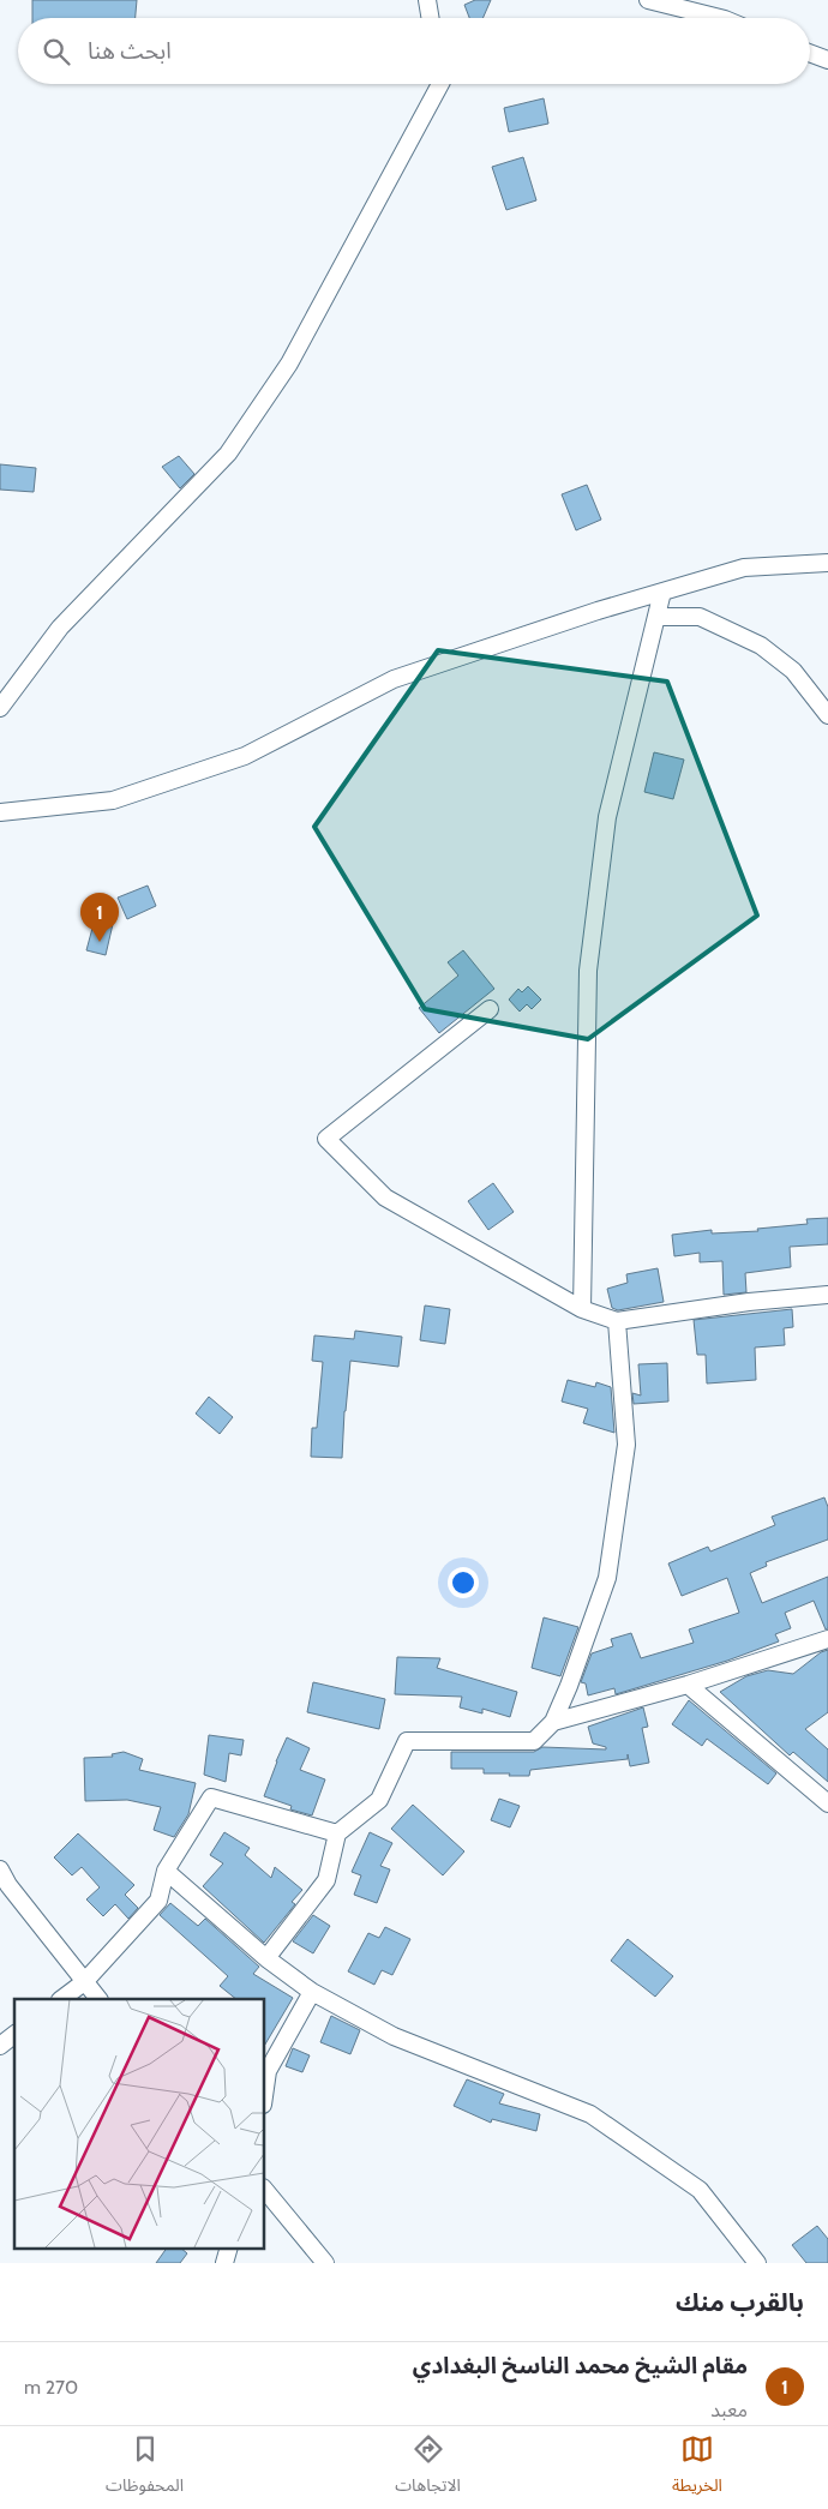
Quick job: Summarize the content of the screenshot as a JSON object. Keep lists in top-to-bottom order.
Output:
{
  "page": {
    "search": "ابحث هنا",
    "pins": "1",
    "heading": "بالقرب منك",
    "list": [
      {
        "mark": "1",
        "name": "مقام الشيخ محمد الناسخ البغدادي",
        "note": "معبد",
        "value": "270 m"
      }
    ],
    "nav": ["الخريطة", "الاتجاهات", "المحفوظات"]
  }
}
